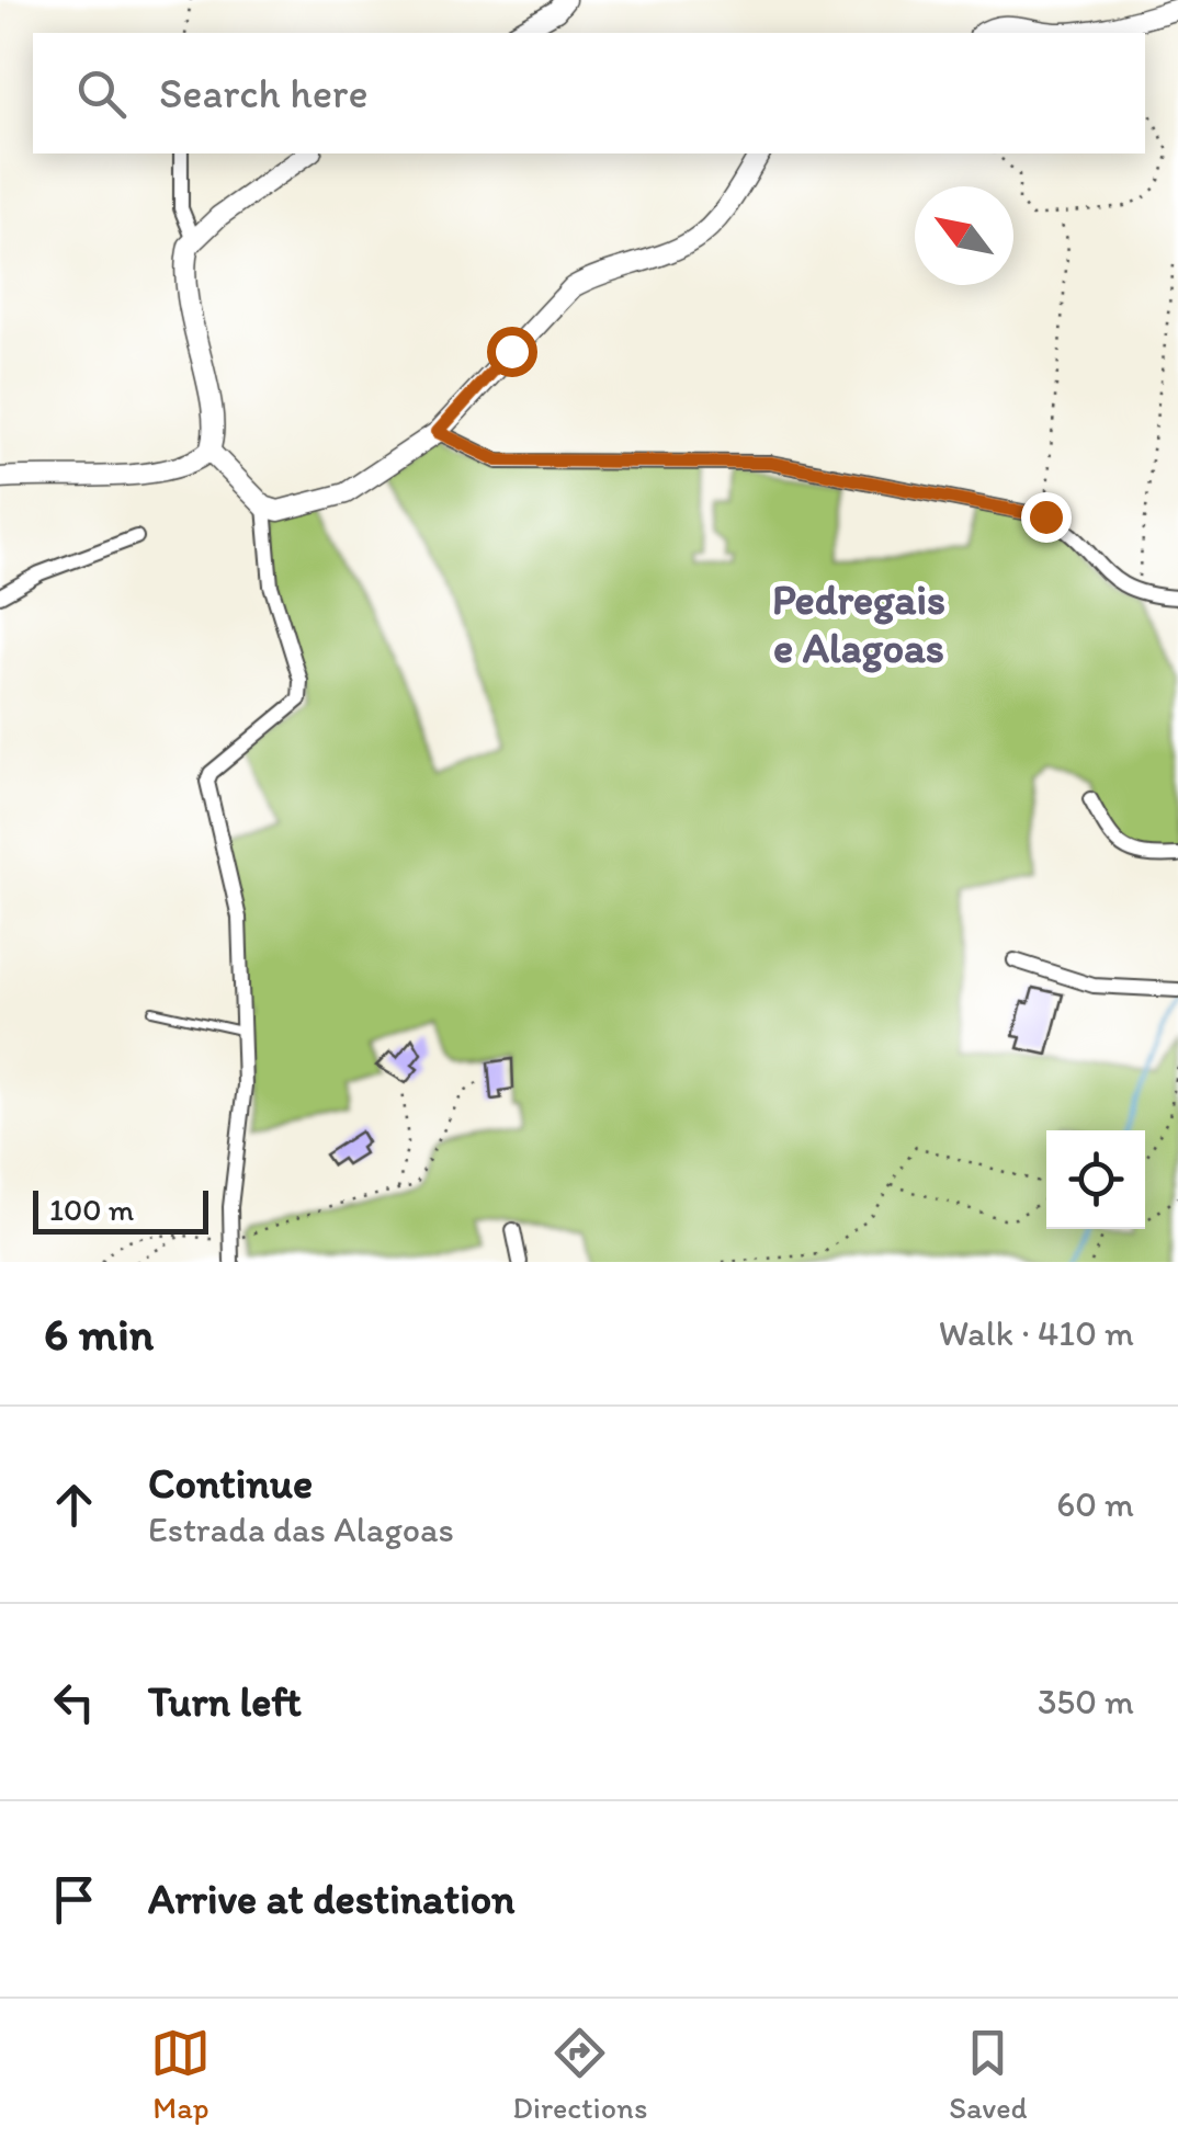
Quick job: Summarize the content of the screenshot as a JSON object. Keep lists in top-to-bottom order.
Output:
{
  "districts": ["Pedregais e Alagoas"],
  "scale_bar": "100 m",
  "north": "top left",
  "page": {
    "search": "Search here",
    "scale": "100 m",
    "heading": ["6 min", "Walk · 410 m"],
    "list": [
      ["Continue", "Estrada das Alagoas", "60 m"],
      ["Turn left", "350 m"],
      "Arrive at destination"
    ],
    "nav": ["Map", "Directions", "Saved"]
  }
}
